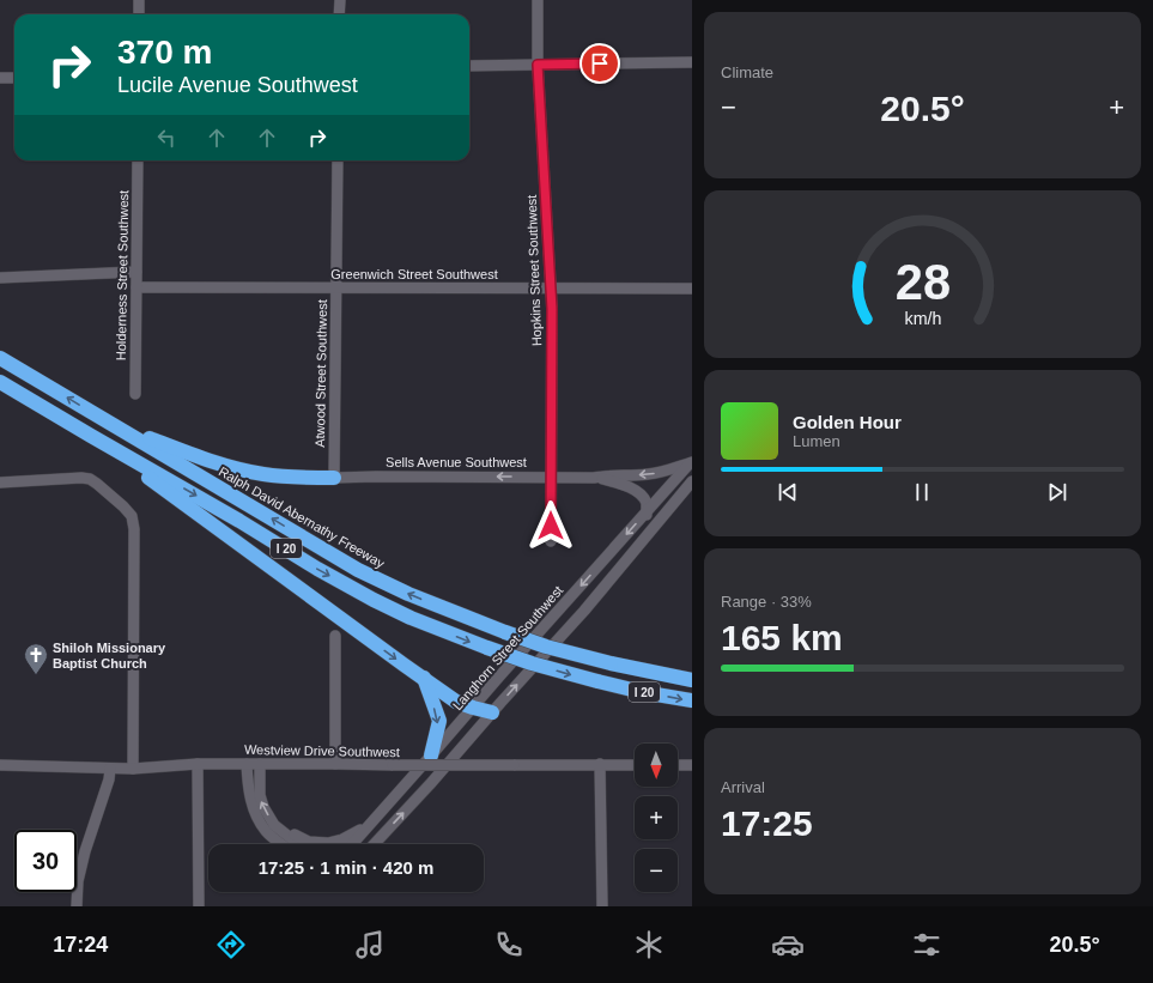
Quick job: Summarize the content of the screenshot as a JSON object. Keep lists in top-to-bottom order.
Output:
{
  "streets": {
    "highway": ["Ralph David Abernathy Freeway", "I 20"],
    "street": [
      "Hopkins Street Southwest",
      "Greenwich Street Southwest",
      "Holderness Street Southwest",
      "Atwood Street Southwest",
      "Sells Avenue Southwest",
      "Langhorn Street Southwest",
      "Westview Drive Southwest"
    ]
  },
  "crossings": [
    ["Hopkins Street Southwest", "Greenwich Street Southwest"],
    ["Hopkins Street Southwest", "Sells Avenue Southwest"],
    ["Greenwich Street Southwest", "Holderness Street Southwest"],
    ["Greenwich Street Southwest", "Atwood Street Southwest"],
    ["Atwood Street Southwest", "Sells Avenue Southwest"],
    ["Sells Avenue Southwest", "Langhorn Street Southwest"]
  ],
  "one_way": ["Sells Avenue Southwest"],
  "places": {
    "church": ["Shiloh Missionary Baptist Church"]
  },
  "north": "bottom",
  "page": {
    "tile": [
      "Climate",
      ["Range · 33%", "165 km"],
      ["Arrival", "17:25"]
    ],
    "turn": ["370 m", "Lucile Avenue Southwest"],
    "heat": ["−", "20.5°", "+"],
    "song": ["Golden Hour", "Lumen"],
    "map_buttons": ["+", "−"],
    "limit": "30",
    "trip": "17:25 · 1 min · 420 m",
    "tabs": ["17:24", "20.5°"],
    "gauge": ["28", "km/h"]
  }
}
